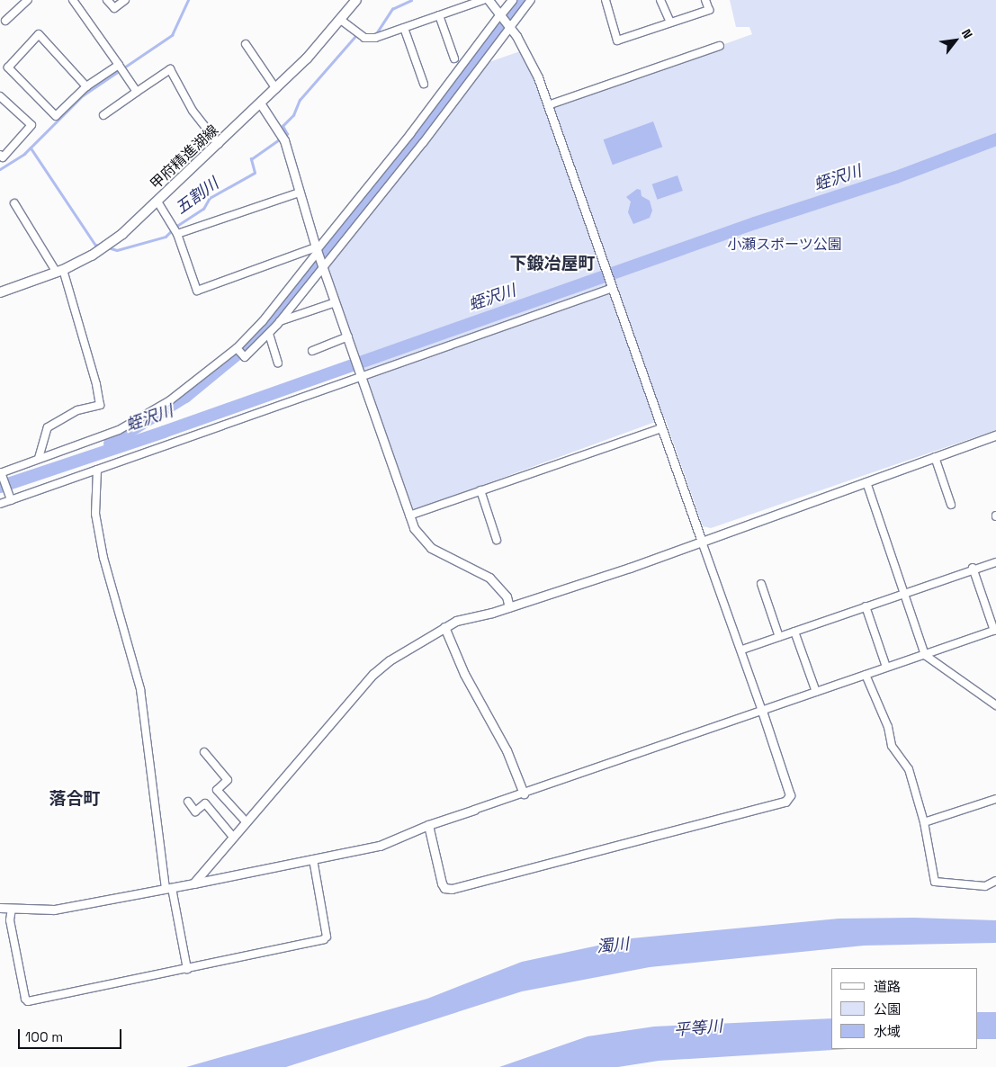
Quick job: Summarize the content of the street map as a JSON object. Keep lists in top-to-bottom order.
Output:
{
  "streets": {
    "main road": ["甲府精進湖線"]
  },
  "districts": ["下鍛冶屋町", "落合町"],
  "water": [
    "蛭沢川",
    "五割川",
    "濁川",
    "平等川"
  ],
  "parks": ["小瀬スポーツ公園"],
  "legend": ["道路", "公園", "水域"],
  "scale_bar": "100 m",
  "north": "top right"
}
